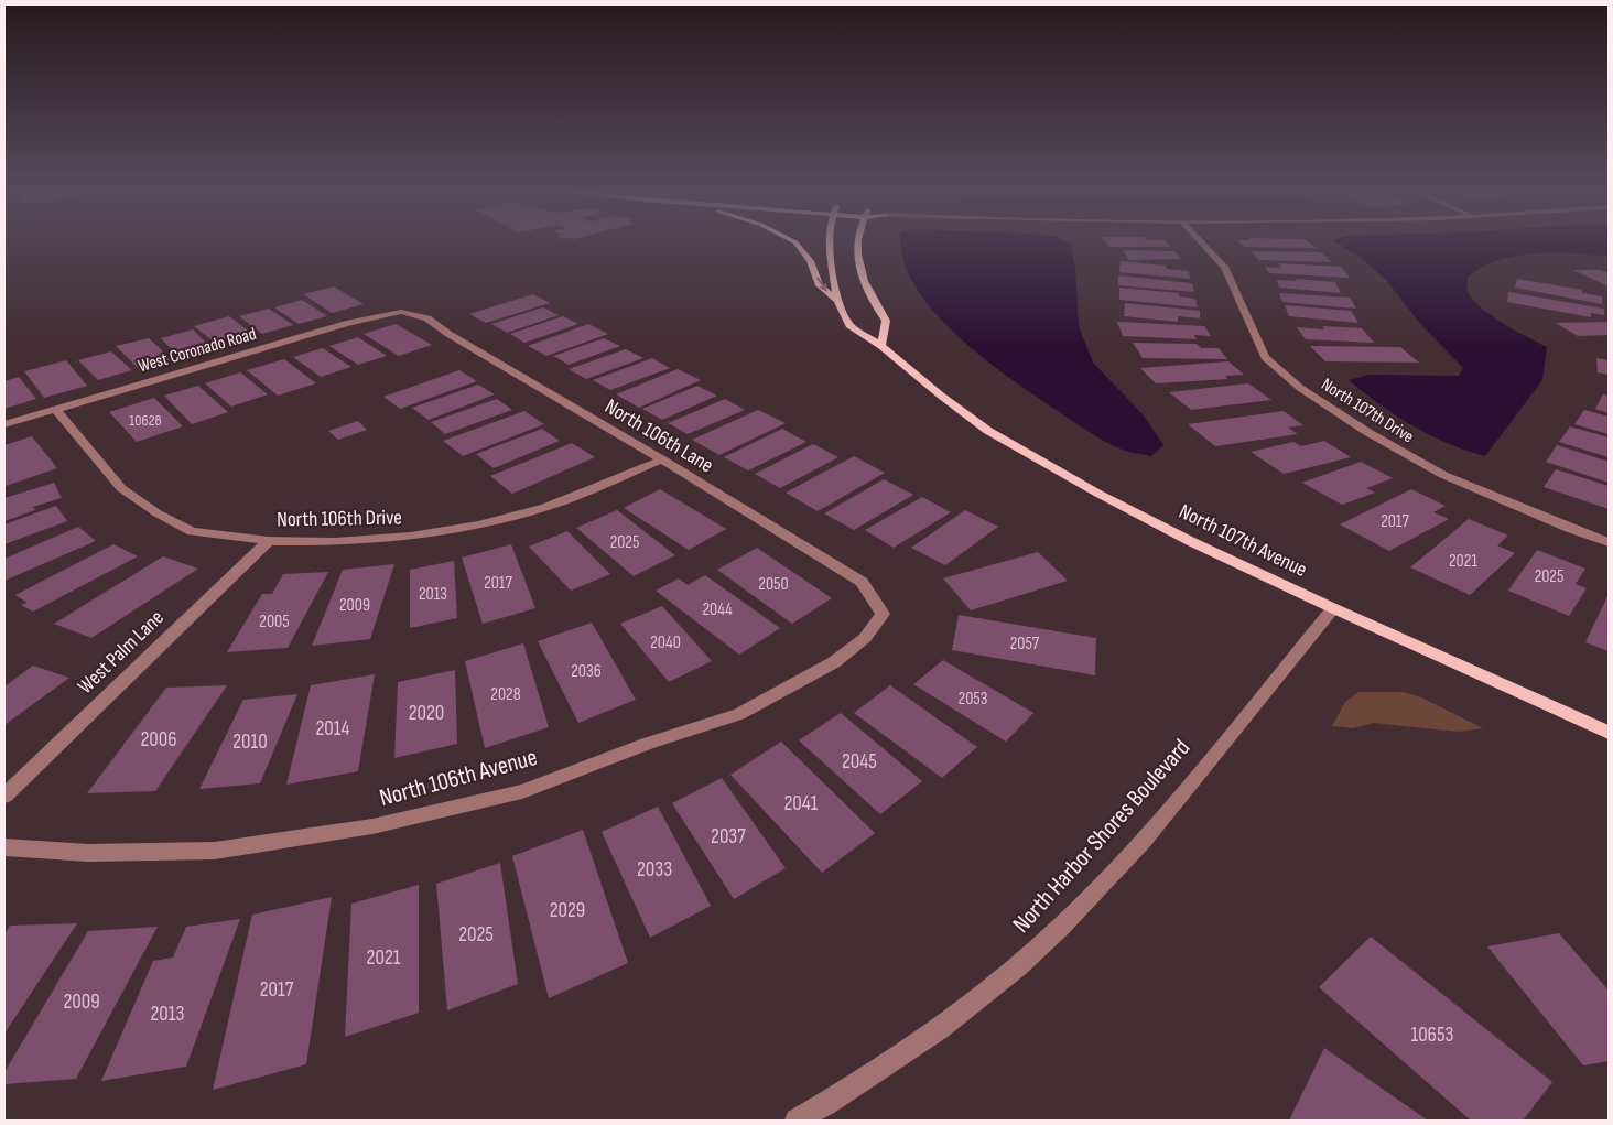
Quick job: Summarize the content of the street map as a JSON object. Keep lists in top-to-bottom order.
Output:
{
  "streets": {
    "main road": ["North 107th Avenue"],
    "street": [
      "West Coronado Road",
      "North 107th Drive",
      "North 106th Lane",
      "North 106th Drive",
      "West Palm Lane",
      "North 106th Avenue",
      "North Harbor Shores Boulevard"
    ]
  },
  "crossings": [
    ["West Coronado Road", "North 106th Lane"],
    ["West Coronado Road", "North 106th Drive"],
    ["North 106th Lane", "North 106th Drive"],
    ["North 106th Lane", "North 106th Avenue"],
    ["North 106th Drive", "West Palm Lane"],
    ["North 107th Avenue", "North Harbor Shores Boulevard"]
  ],
  "house_numbers": [
    "10628",
    "2017",
    "2025",
    "2021",
    "2025",
    "2017",
    "2050",
    "2013",
    "2009",
    "2044",
    "2005",
    "2040",
    "2057",
    "2036",
    "2028",
    "2053",
    "2020",
    "2014",
    "2006",
    "2010",
    "2045",
    "2041",
    "2037",
    "2033",
    "2029",
    "2025",
    "2021",
    "2017",
    "2009",
    "2013",
    "10653"
  ]
}
